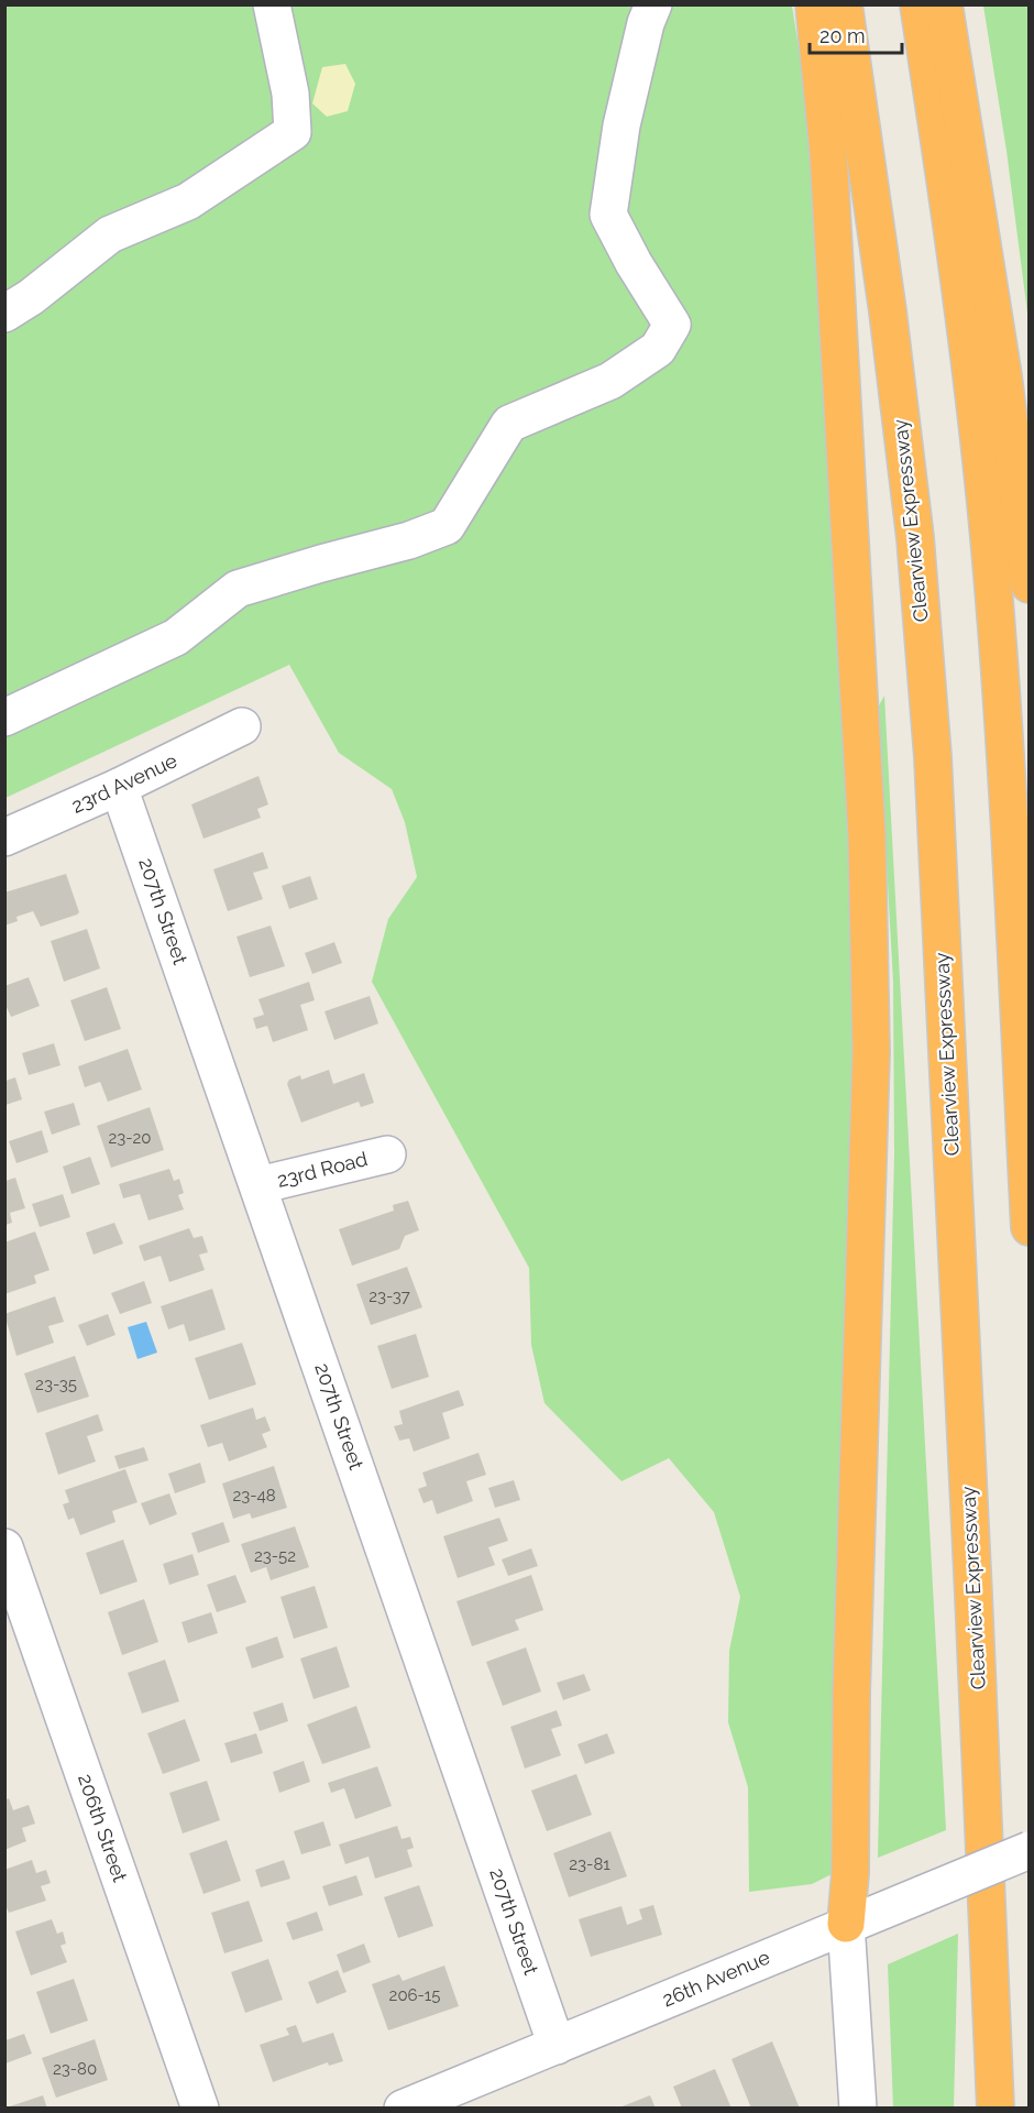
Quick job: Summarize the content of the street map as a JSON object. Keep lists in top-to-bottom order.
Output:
{
  "streets": {
    "highway": ["Clearview Expressway"],
    "street": [
      "23rd Avenue",
      "207th Street",
      "23rd Road",
      "206th Street",
      "26th Avenue"
    ]
  },
  "crossings": [
    ["23rd Avenue", "207th Street"],
    ["207th Street", "23rd Road"],
    ["207th Street", "26th Avenue"]
  ],
  "house_numbers": [
    "23-20",
    "23-37",
    "23-35",
    "23-48",
    "23-52",
    "23-81",
    "206-15",
    "23-80"
  ],
  "scale_bar": "20 m"
}
